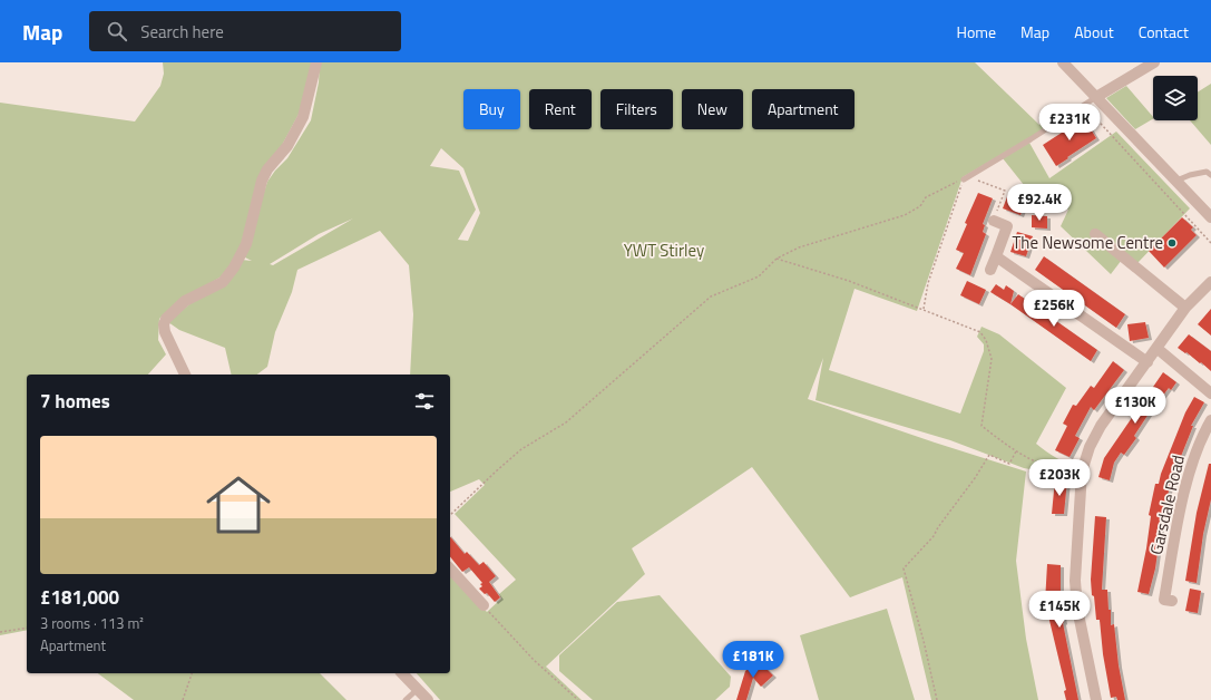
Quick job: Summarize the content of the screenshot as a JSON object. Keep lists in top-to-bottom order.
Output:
{
  "streets": {
    "street": ["Garsdale Road"]
  },
  "parks": ["YWT Stirley"],
  "places": ["The Newsome Centre"],
  "page": {
    "header": "Map",
    "search": "Search here",
    "nav": [
      "Home",
      "Map",
      "About",
      "Contact"
    ],
    "chip": [
      "Buy",
      "Rent",
      "Filters",
      "New",
      "Apartment"
    ],
    "price": [
      "£231K",
      "£92.4K",
      "£256K",
      "£130K",
      "£203K",
      "£145K",
      "£181K"
    ],
    "heading": "7 homes",
    "list": [
      {
        "name": "£181,000",
        "note": "3 rooms · 113 m² · Apartment"
      }
    ]
  }
}
